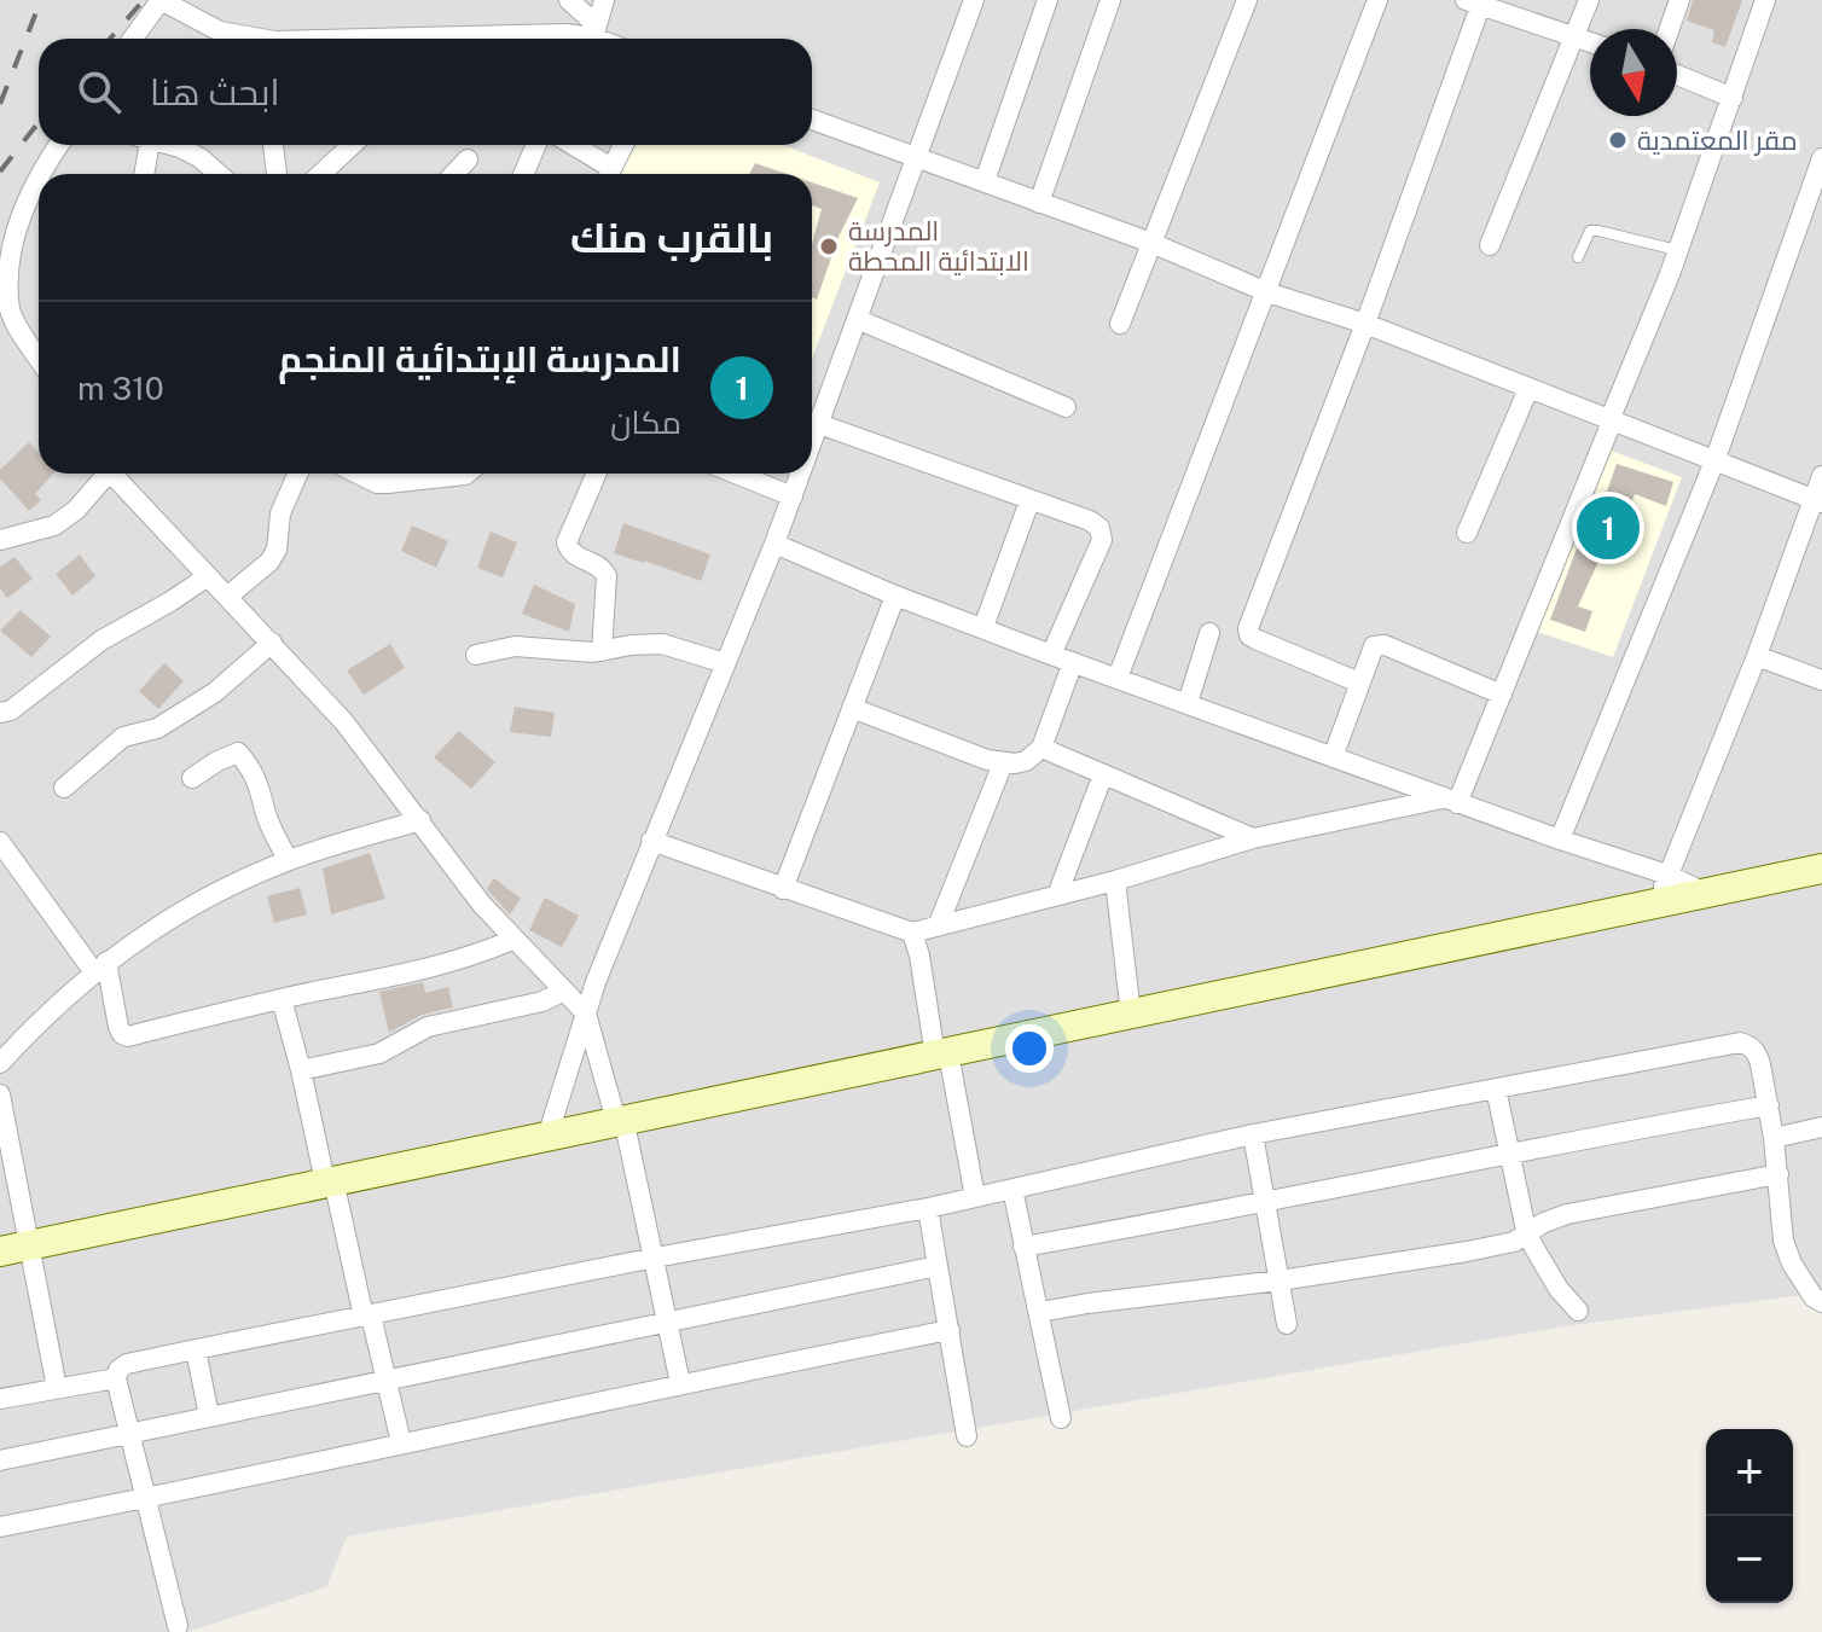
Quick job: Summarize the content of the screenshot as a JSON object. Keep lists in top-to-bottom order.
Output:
{
  "places": ["مقر المعتمدية", "المدرسة الابتدائية المحطة"],
  "north": "bottom",
  "page": {
    "search": "ابحث هنا",
    "heading": "بالقرب منك",
    "list": [
      {
        "mark": "1",
        "name": "المدرسة الإبتدائية المنجم",
        "note": "مكان",
        "value": "310 m"
      }
    ],
    "pins": "1",
    "map_buttons": ["+", "−"]
  }
}
